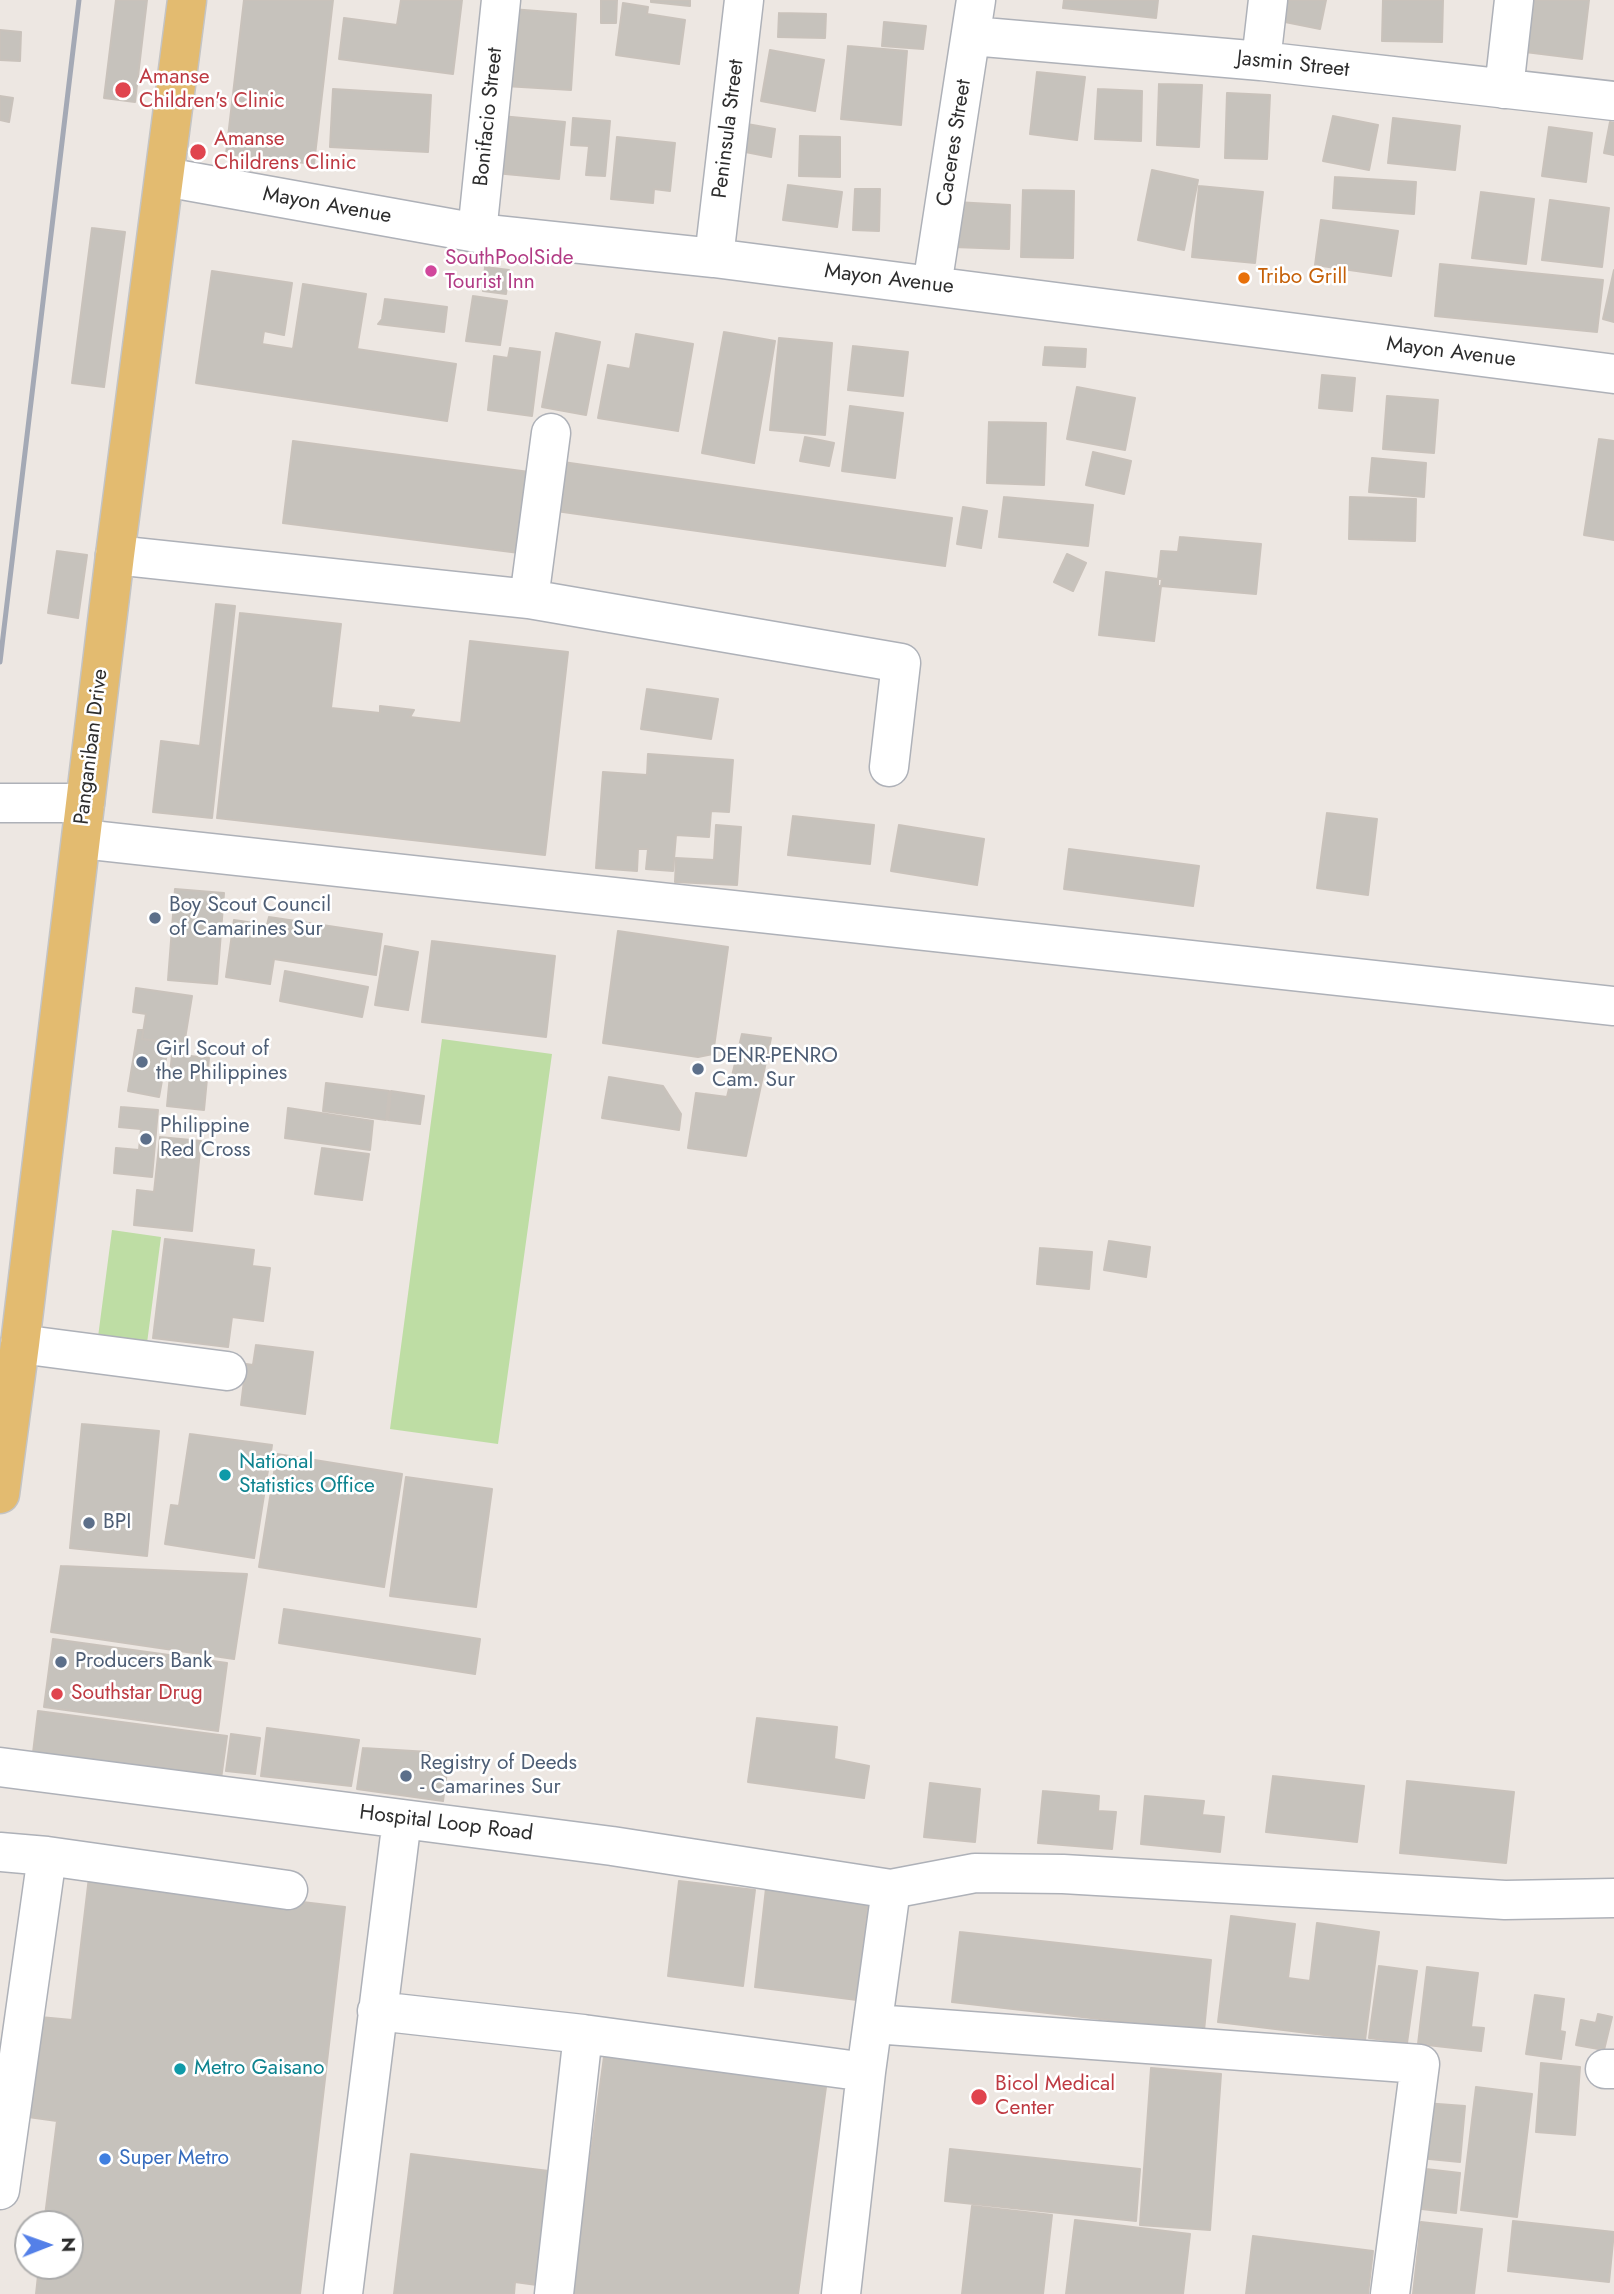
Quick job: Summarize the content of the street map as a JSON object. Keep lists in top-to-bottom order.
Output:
{
  "streets": {
    "main road": ["Panganiban Drive"],
    "street": [
      "Jasmin Street",
      "Bonifacio Street",
      "Peninsula Street",
      "Caceres Street",
      "Mayon Avenue",
      "Hospital Loop Road"
    ]
  },
  "crossings": [
    ["Jasmin Street", "Caceres Street"],
    ["Bonifacio Street", "Mayon Avenue"],
    ["Peninsula Street", "Mayon Avenue"],
    ["Caceres Street", "Mayon Avenue"],
    ["Mayon Avenue", "Panganiban Drive"]
  ],
  "places": [
    "Amanse Children's Clinic",
    "Amanse Childrens Clinic",
    "SouthPoolSide Tourist Inn",
    "Tribo Grill",
    "Boy Scout Council of Camarines Sur",
    "Girl Scout of the Philippines",
    "DENR-PENRO Cam. Sur",
    "Philippine Red Cross",
    "National Statistics Office",
    "BPI",
    "Producers Bank",
    "Southstar Drug",
    "Registry of Deeds - Camarines Sur",
    "Metro Gaisano",
    "Bicol Medical Center",
    "Super Metro"
  ],
  "north": "right"
}
